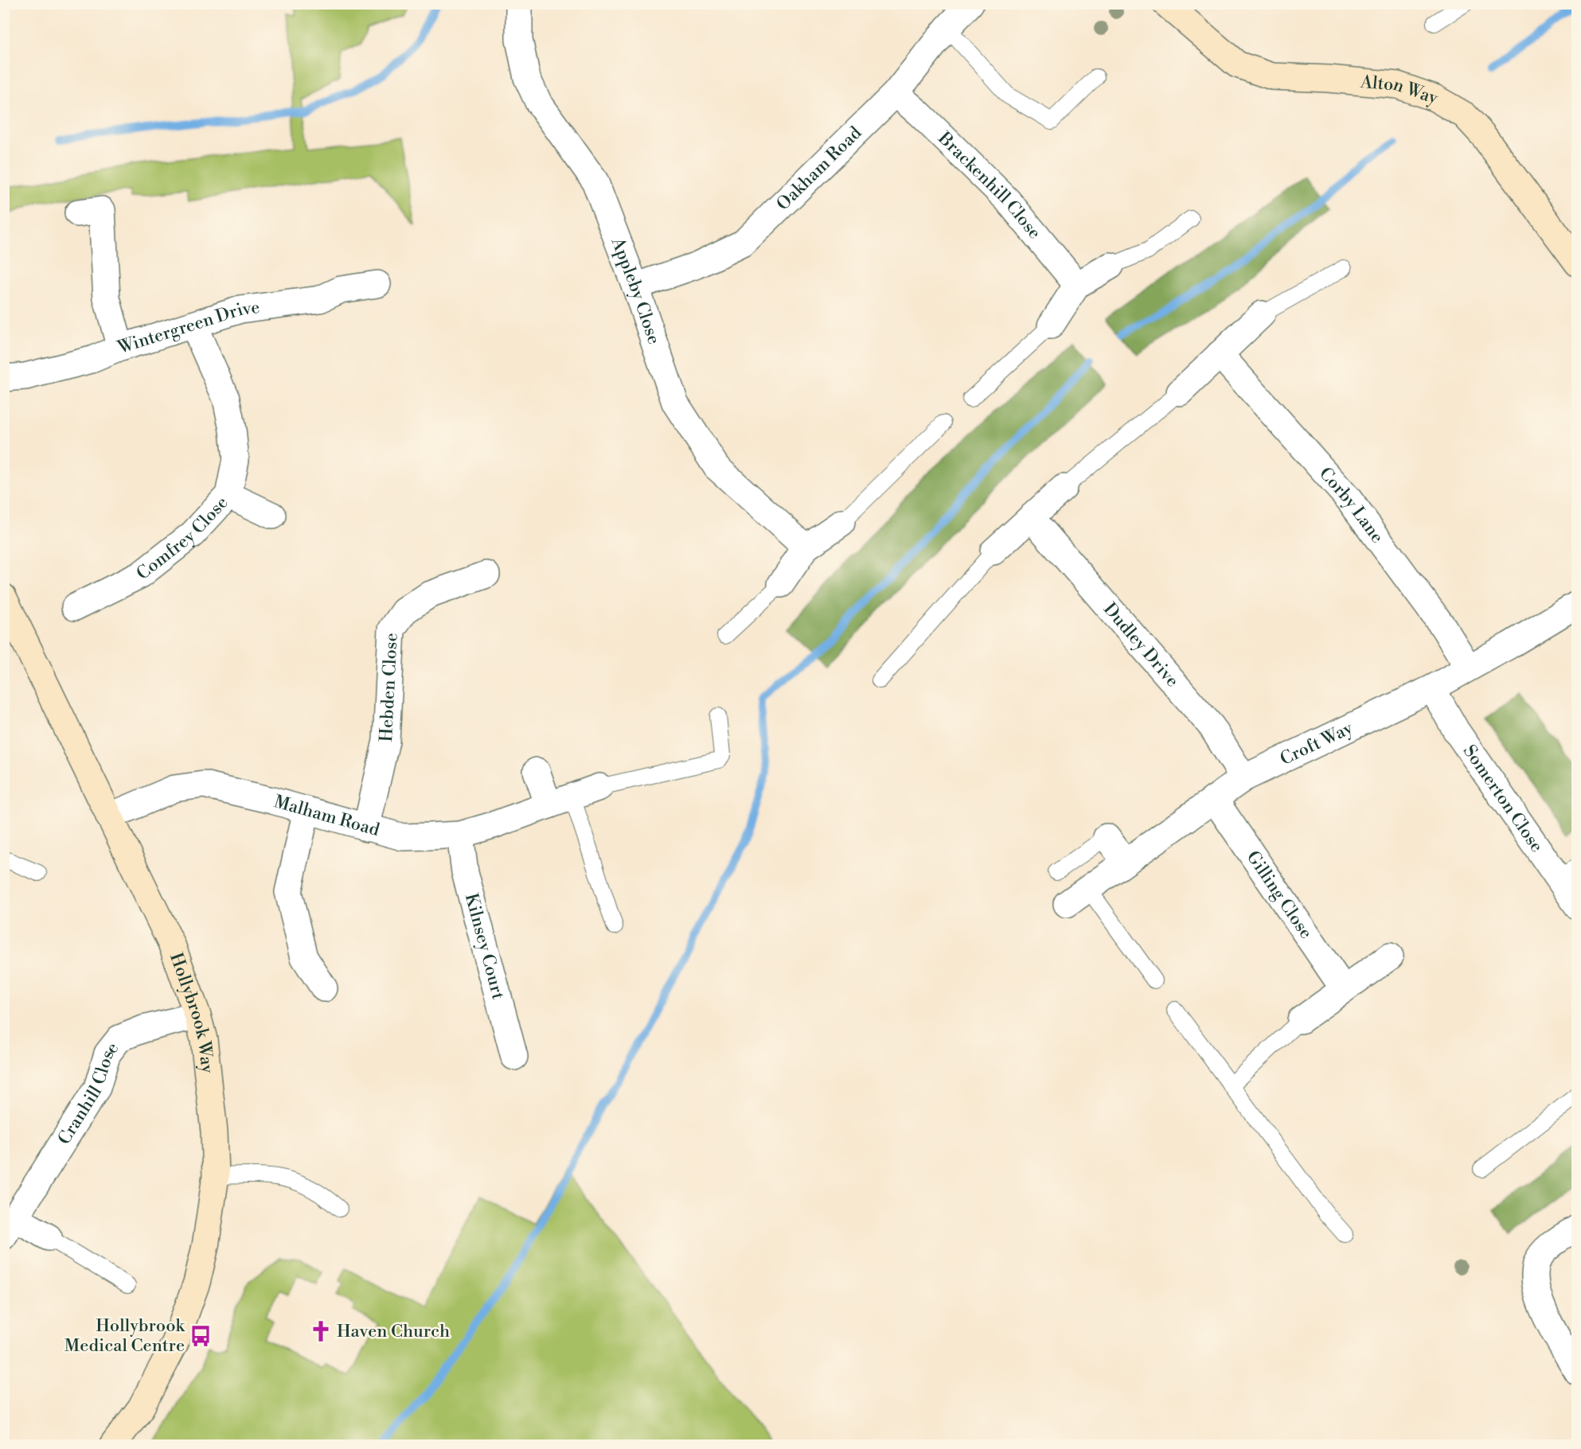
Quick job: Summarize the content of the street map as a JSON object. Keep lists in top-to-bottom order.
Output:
{
  "streets": {
    "street": [
      "Alton Way",
      "Oakham Road",
      "Brackenhill Close",
      "Appleby Close",
      "Wintergreen Drive",
      "Corby Lane",
      "Comfrey Close",
      "Dudley Drive",
      "Hebden Close",
      "Croft Way",
      "Somerton Close",
      "Malham Road",
      "Gilling Close",
      "Kilnsey Court",
      "Hollybrook Way",
      "Cranhill Close"
    ]
  },
  "crossings": [
    ["Oakham Road", "Brackenhill Close"],
    ["Oakham Road", "Appleby Close"],
    ["Wintergreen Drive", "Comfrey Close"],
    ["Corby Lane", "Croft Way"],
    ["Dudley Drive", "Croft Way"],
    ["Hebden Close", "Malham Road"],
    ["Croft Way", "Somerton Close"],
    ["Croft Way", "Gilling Close"],
    ["Malham Road", "Kilnsey Court"],
    ["Malham Road", "Hollybrook Way"],
    ["Hollybrook Way", "Cranhill Close"]
  ],
  "places": {
    "church": ["Haven Church"],
    "bus stop": ["Hollybrook Medical Centre"]
  }
}
